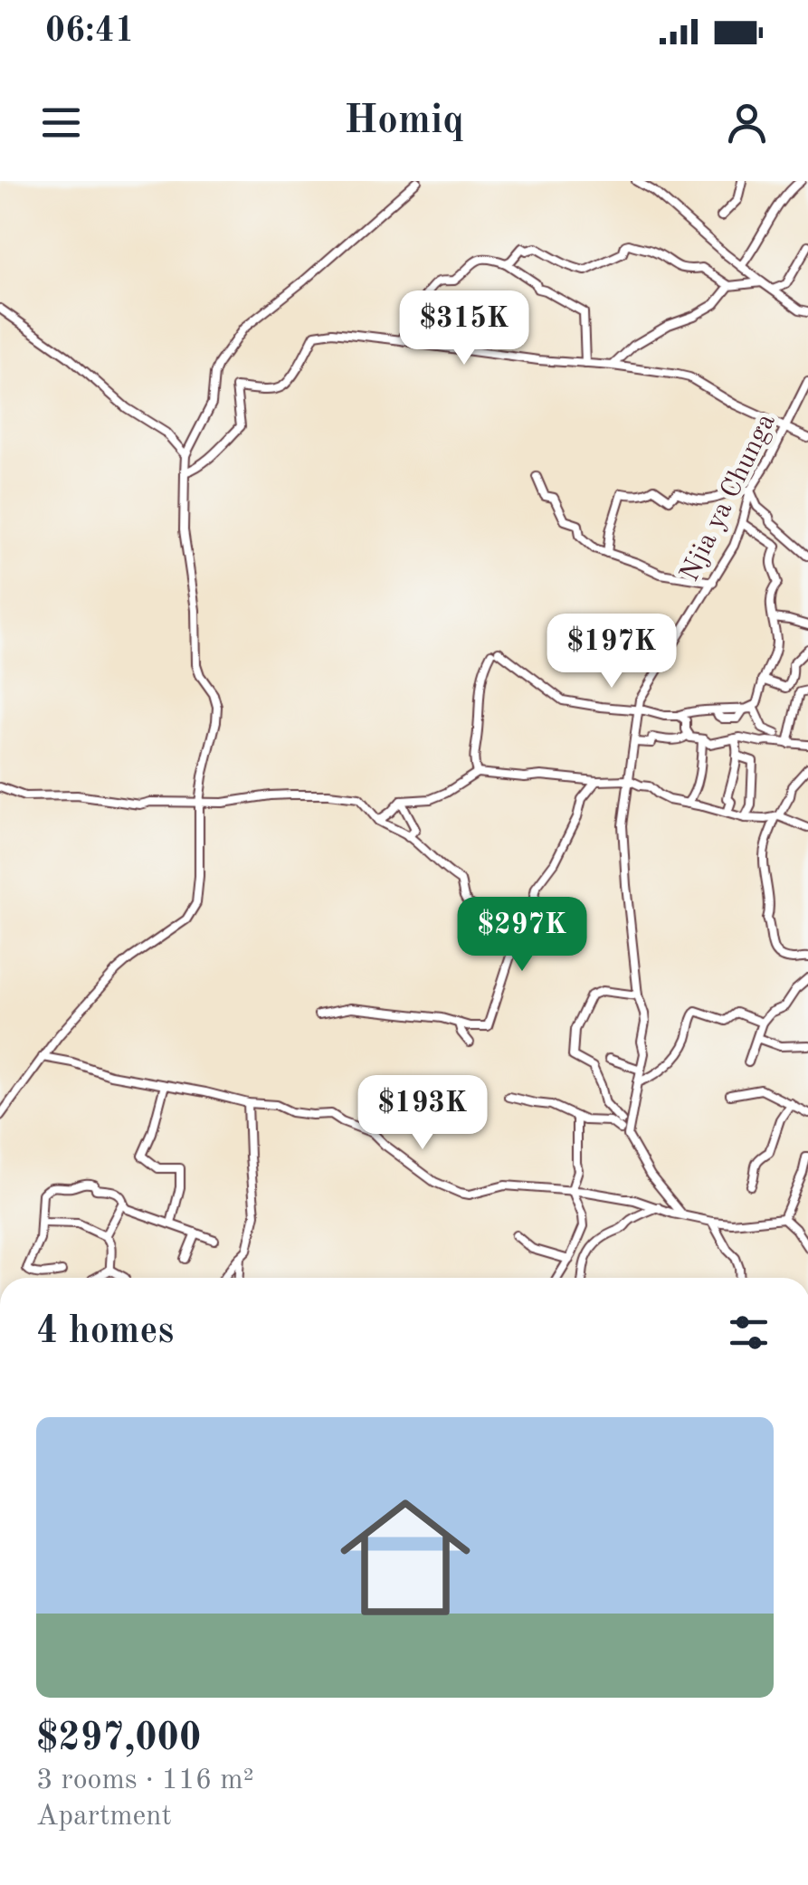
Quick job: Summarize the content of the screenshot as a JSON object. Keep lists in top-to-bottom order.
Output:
{
  "streets": {
    "street": ["Njia ya Chunga"]
  },
  "page": {
    "status": "06:41",
    "header": "Homiq",
    "price": [
      "$315K",
      "$197K",
      "$297K",
      "$193K"
    ],
    "heading": "4 homes",
    "list": [
      {
        "name": "$297,000",
        "note": "3 rooms · 116 m² · Apartment"
      }
    ]
  }
}
